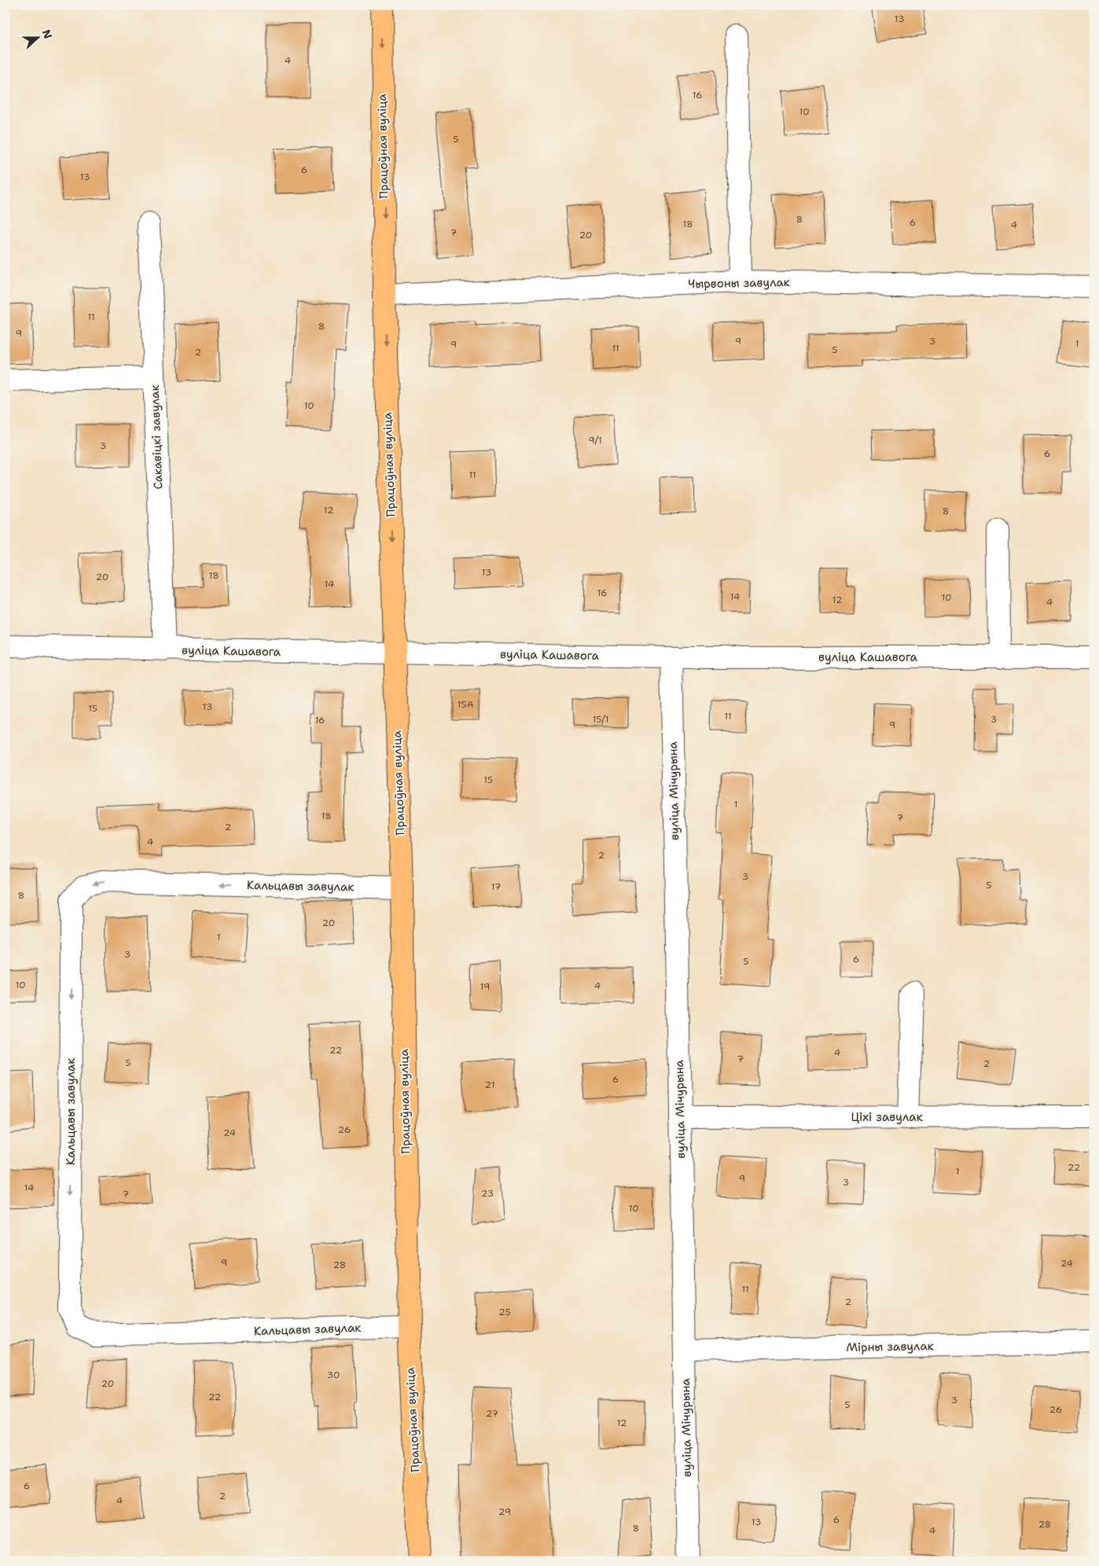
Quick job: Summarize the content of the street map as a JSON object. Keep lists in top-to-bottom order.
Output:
{
  "streets": {
    "main road": ["Працоўная вуліца"],
    "street": [
      "Чырвоны завулак",
      "Сакавіцкі завулак",
      "вуліца Кашавога",
      "вуліца Мічурына",
      "Кальцавы завулак",
      "Ціхі завулак",
      "Мірны завулак"
    ]
  },
  "crossings": [
    ["Працоўная вуліца", "Чырвоны завулак"],
    ["Працоўная вуліца", "вуліца Кашавога"],
    ["Працоўная вуліца", "Кальцавы завулак"],
    ["Сакавіцкі завулак", "вуліца Кашавога"],
    ["вуліца Кашавога", "вуліца Мічурына"],
    ["вуліца Мічурына", "Ціхі завулак"],
    ["вуліца Мічурына", "Мірны завулак"]
  ],
  "one_way": ["Працоўная вуліца"],
  "house_numbers": [
    "13",
    "4",
    "16",
    "10",
    "5",
    "6",
    "13",
    "8",
    "6",
    "18",
    "4",
    "7",
    "20",
    "11",
    "8",
    "9",
    "9",
    "3",
    "1",
    "9",
    "11",
    "5",
    "2",
    "10",
    "9/1",
    "3",
    "6",
    "11",
    "12",
    "8",
    "13",
    "18",
    "20",
    "14",
    "16",
    "14",
    "10",
    "12",
    "4",
    "15А",
    "13",
    "15",
    "11",
    "15/1",
    "3",
    "16",
    "9",
    "15",
    "1",
    "18",
    "7",
    "2",
    "4",
    "2",
    "3",
    "5",
    "17",
    "8",
    "20",
    "1",
    "3",
    "6",
    "5",
    "10",
    "4",
    "19",
    "22",
    "4",
    "7",
    "5",
    "2",
    "6",
    "21",
    "26",
    "24",
    "22",
    "1",
    "9",
    "3",
    "14",
    "23",
    "7",
    "10",
    "9",
    "24",
    "28",
    "11",
    "2",
    "25",
    "30",
    "20",
    "22",
    "3",
    "5",
    "26",
    "27",
    "12",
    "6",
    "2",
    "4",
    "29",
    "6",
    "13",
    "28",
    "8",
    "4"
  ],
  "north": "right"
}
